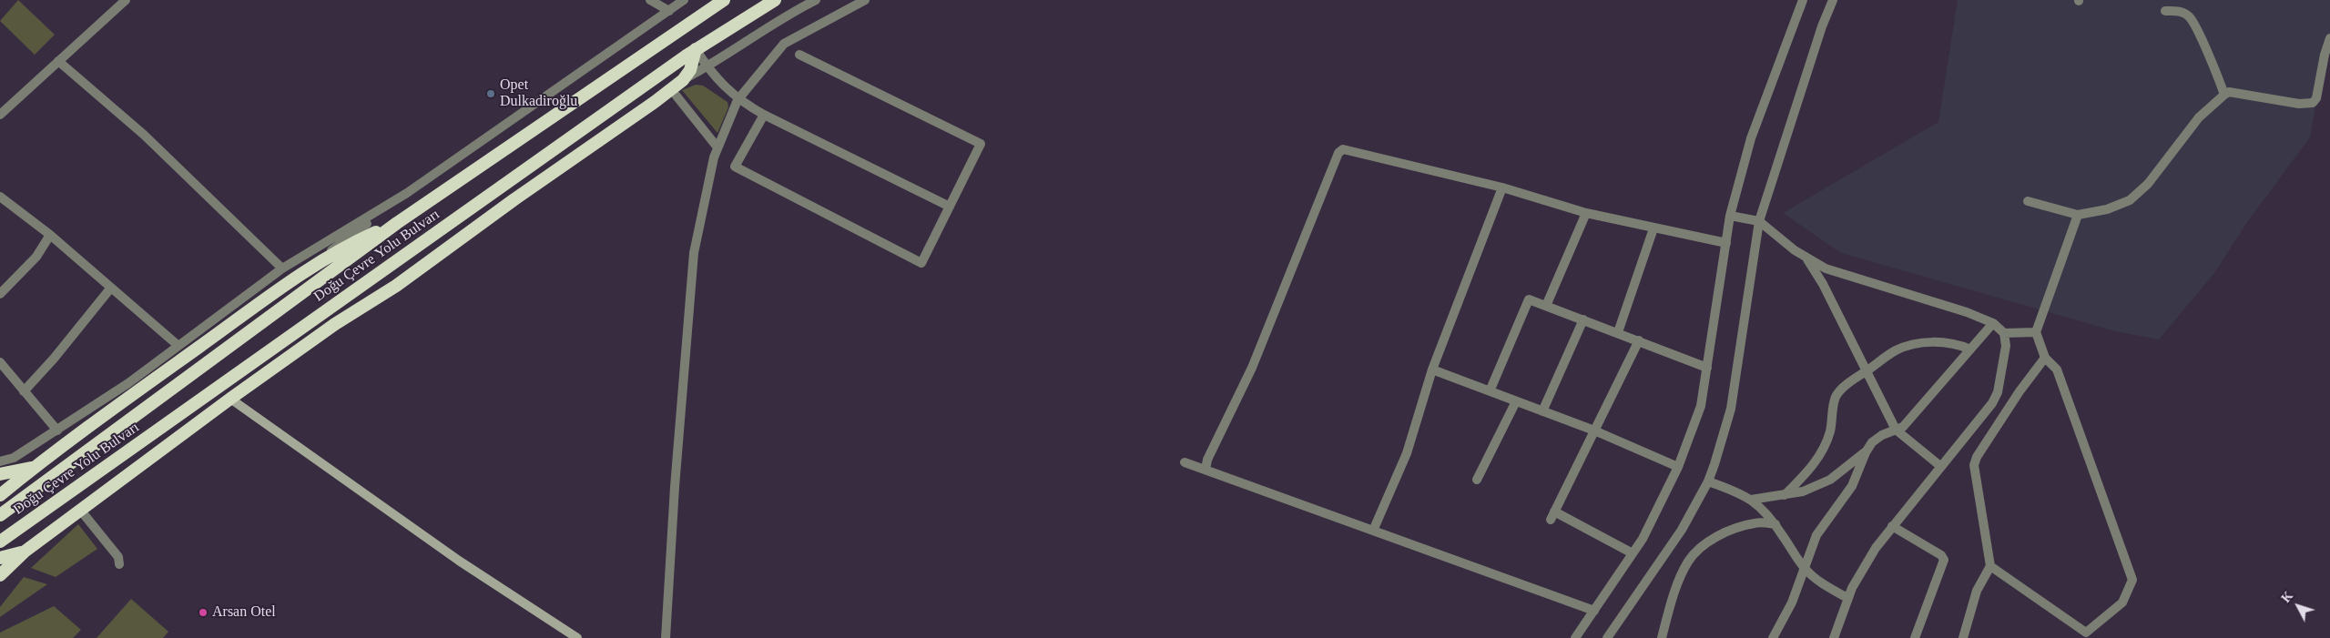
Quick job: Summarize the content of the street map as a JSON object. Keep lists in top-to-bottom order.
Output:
{
  "streets": {
    "highway": ["Doğu Çevre Yolu Bulvarı"]
  },
  "places": ["Opet Dulkadiroğlu", "Arsan Otel"],
  "north": "top left"
}
